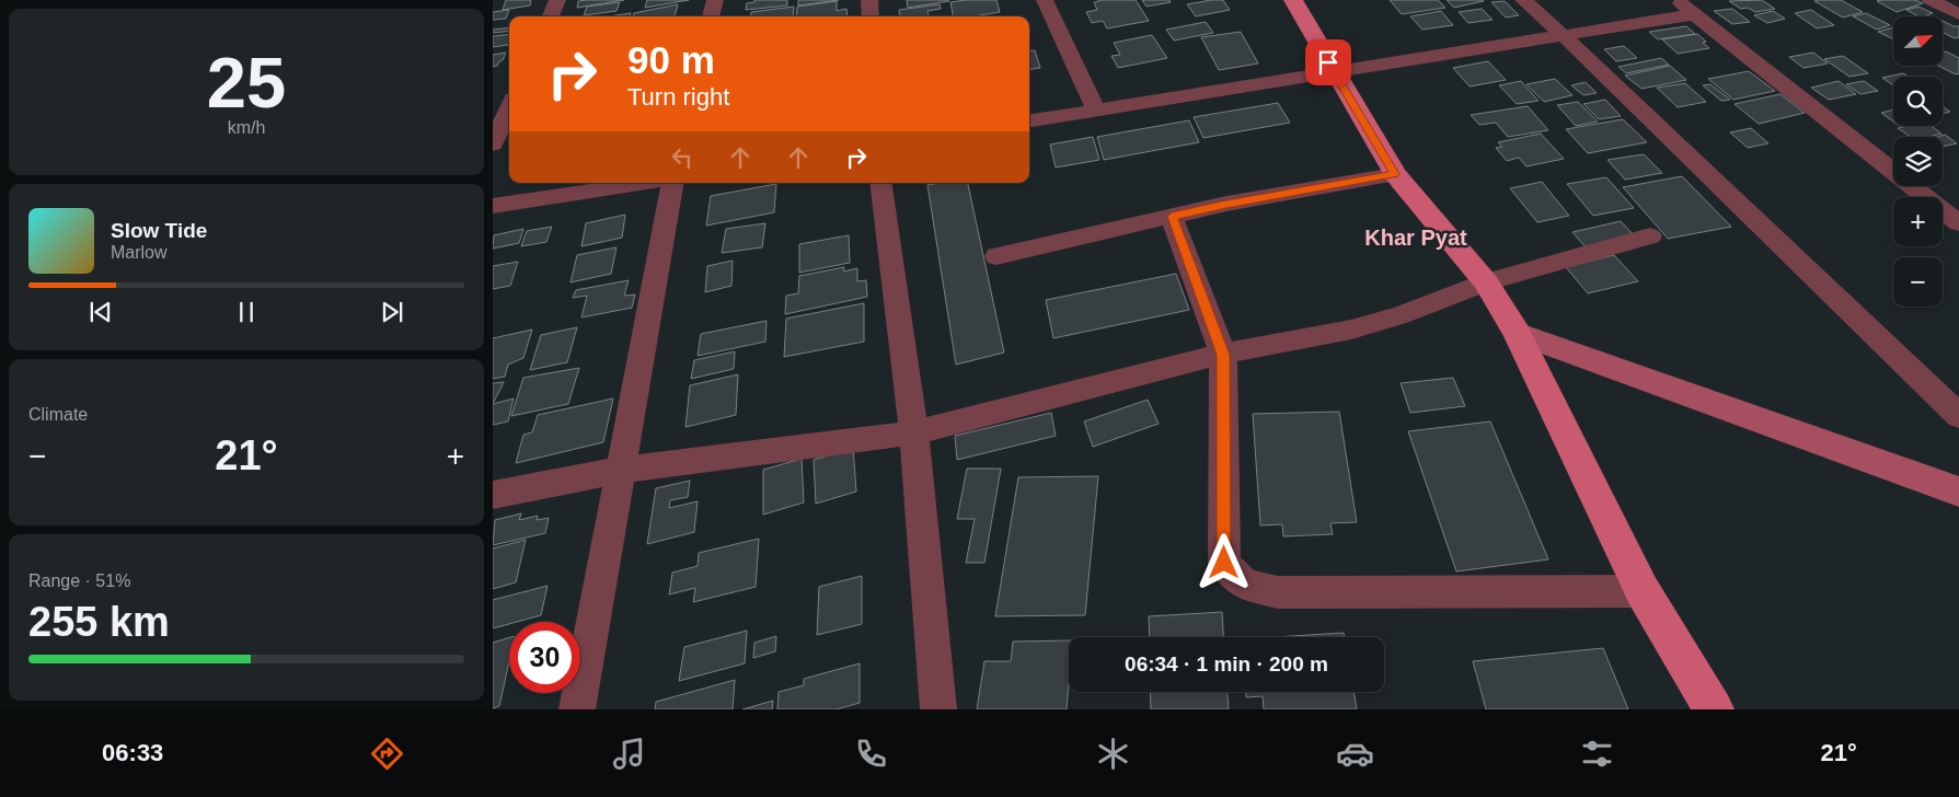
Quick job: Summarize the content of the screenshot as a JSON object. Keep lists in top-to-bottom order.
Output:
{
  "districts": ["Khar Pyat"],
  "north": "top right",
  "page": {
    "tile": [
      ["25", "km/h"],
      "Climate",
      ["Range · 51%", "255 km"]
    ],
    "map_buttons": ["+", "−"],
    "turn": ["90 m", "Turn right"],
    "song": ["Slow Tide", "Marlow"],
    "heat": ["−", "21°", "+"],
    "limit": "30",
    "trip": "06:34 · 1 min · 200 m",
    "tabs": ["06:33", "21°"]
  }
}
